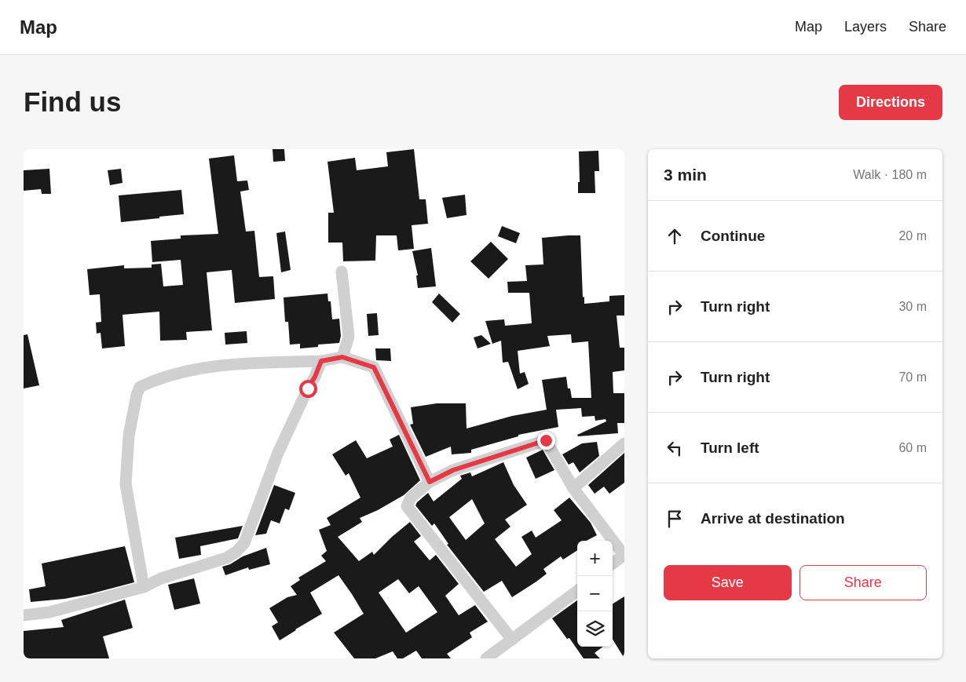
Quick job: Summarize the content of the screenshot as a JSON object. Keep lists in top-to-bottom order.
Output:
{
  "page": {
    "header": "Map",
    "nav": ["Map", "Layers", "Share"],
    "buttons": [
      "Directions",
      ["Save", "Share"]
    ],
    "title": "Find us",
    "heading": ["3 min", "Walk · 180 m"],
    "list": [
      ["Continue", "20 m"],
      ["Turn right", "30 m"],
      ["Turn right", "70 m"],
      ["Turn left", "60 m"],
      "Arrive at destination"
    ],
    "map_buttons": ["+", "−"]
  }
}
